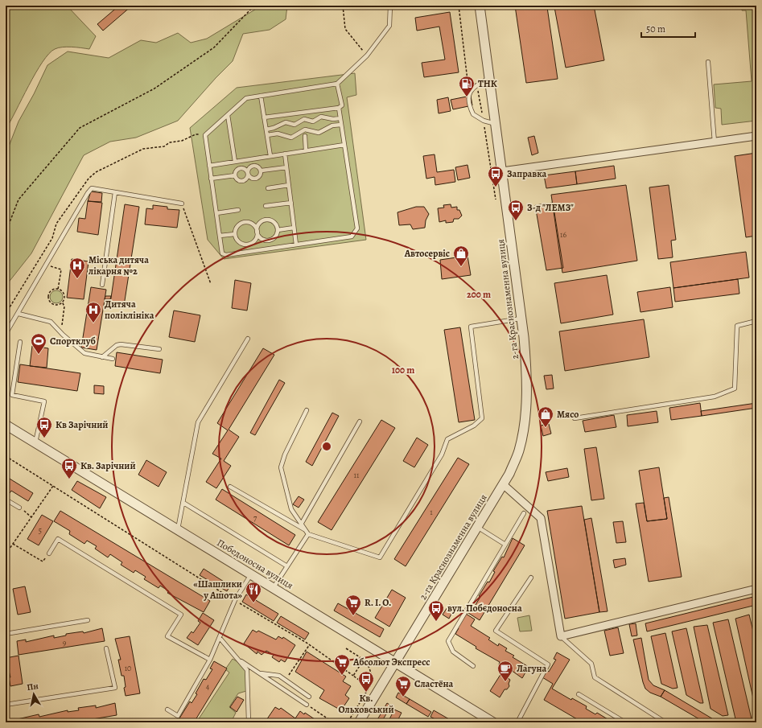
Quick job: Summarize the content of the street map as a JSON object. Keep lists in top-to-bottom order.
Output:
{
  "streets": {
    "street": ["2-га Краснознаменна вулиця", "Победоносна вулиця"]
  },
  "crossings": [
    ["2-га Краснознаменна вулиця", "Победоносна вулиця"]
  ],
  "places": {
    "fuel station": ["ТНК"],
    "bus stop": [
      "Заправка",
      "З-д \"ЛЕМЗ\"",
      "Кв Зарічний",
      "Кв. Зарічний",
      "вул. Побєдоносна",
      "Кв. Ольховський"
    ],
    "shop": ["Автосервіс", "Мясо"],
    "hospital": ["Міська дитяча лікарня №2", "Дитяча поліклініка"],
    "sports": ["Спортклуб"],
    "restaurant": ["«Шашлики у Ашота»"],
    "supermarket": ["R. I. O.", "Абсолют Экспресс", "Сластёна"],
    "cafe": ["Лагуна"]
  },
  "house_numbers": [
    "16",
    "11",
    "1",
    "7",
    "5",
    "9",
    "10",
    "4"
  ],
  "scale_bar": "50 m",
  "north": "top",
  "rings": ["200 m", "100 m"]
}
